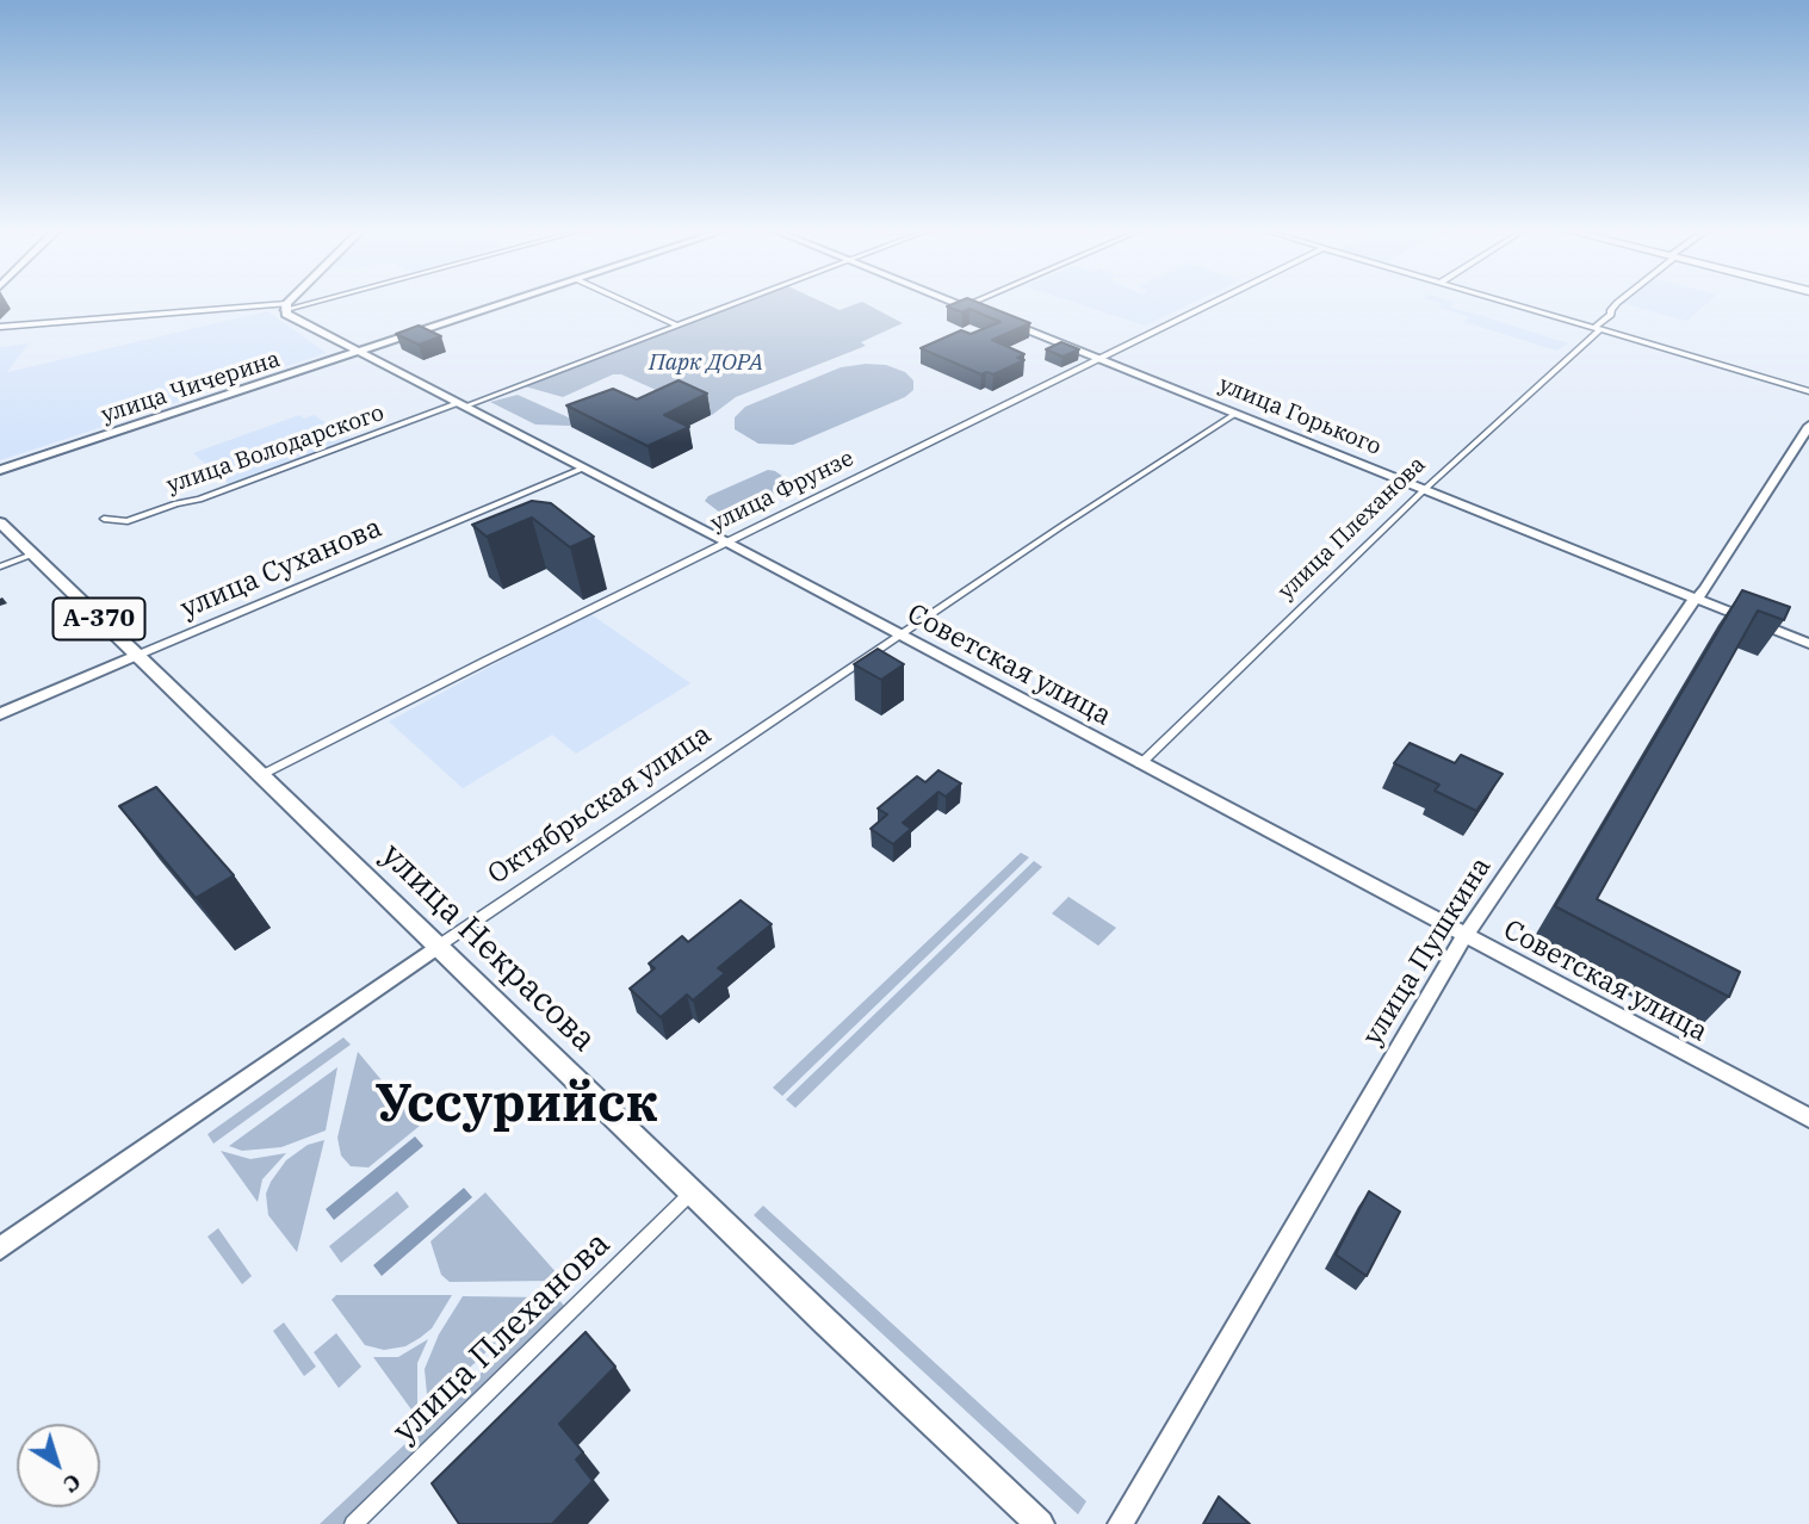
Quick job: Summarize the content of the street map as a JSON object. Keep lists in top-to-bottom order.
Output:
{
  "streets": {
    "main road": [
      "улица Чичерина",
      "улица Горького",
      "улица Суханова",
      "А-370",
      "Советская улица",
      "Октябрьская улица",
      "улица Некрасова",
      "улица Пушкина"
    ],
    "street": ["улица Володарского", "улица Фрунзе", "улица Плеханова"]
  },
  "crossings": [
    ["улица Чичерина", "Советская улица"],
    ["улица Горького", "улица Фрунзе"],
    ["улица Горького", "улица Плеханова"],
    ["улица Горького", "Октябрьская улица"],
    ["улица Горького", "улица Пушкина"],
    ["улица Володарского", "Советская улица"],
    ["улица Фрунзе", "Советская улица"],
    ["улица Фрунзе", "улица Некрасова"],
    ["улица Плеханова", "Советская улица"],
    ["улица Плеханова", "улица Некрасова"],
    ["улица Суханова", "Советская улица"],
    ["улица Суханова", "улица Некрасова"],
    ["Советская улица", "Октябрьская улица"],
    ["Советская улица", "улица Пушкина"],
    ["Октябрьская улица", "улица Некрасова"]
  ],
  "districts": ["Уссурийск"],
  "parks": ["Парк ДОРА"],
  "north": "bottom right"
}
